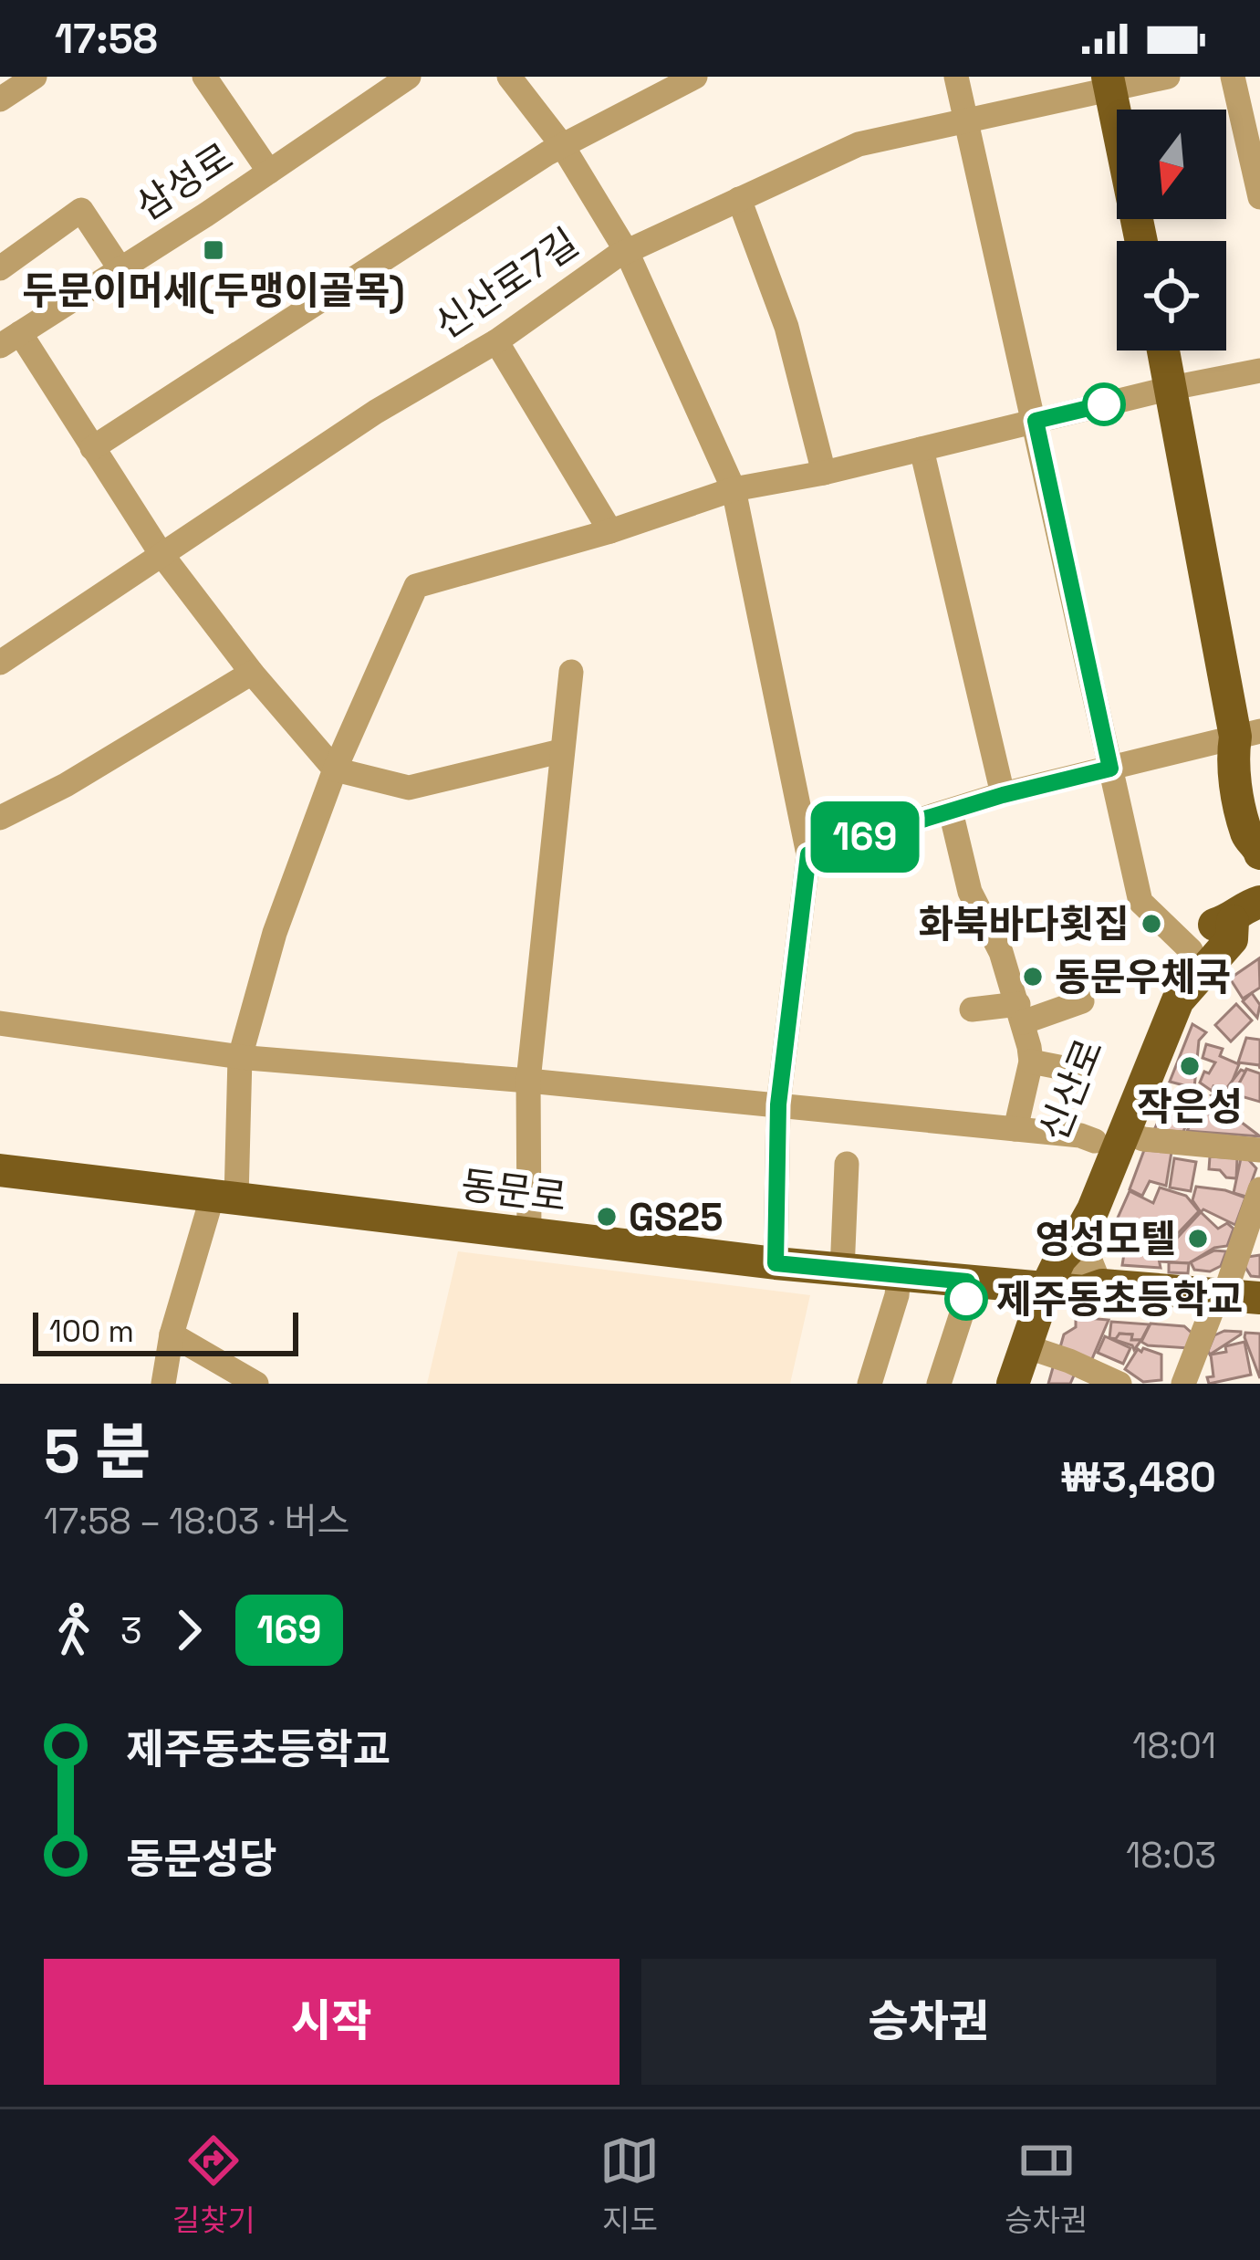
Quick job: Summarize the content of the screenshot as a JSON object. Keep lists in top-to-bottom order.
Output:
{
  "streets": {
    "main road": ["신산로", "동문로"],
    "street": ["삼성로", "신산로7길"]
  },
  "crossings": [
    ["신산로", "동문로"]
  ],
  "places": {
    "transit": ["두문이머세(두맹이골목)"],
    "other": [
      "화북바다횟집",
      "동문우체국",
      "작은성",
      "GS25",
      "영성모텔",
      "제주동초등학교"
    ]
  },
  "lines": ["bus line 169"],
  "scale_bar": "100 m",
  "north": "bottom",
  "page": {
    "status": "17:58",
    "on_map": "169",
    "scale": "100 m",
    "heading": ["5 분", "17:58 – 18:03 · 버스", "₩3,480"],
    "legs": ["3", "169"],
    "list": [
      {
        "name": "제주동초등학교",
        "value": "18:01"
      },
      {
        "name": "동문성당",
        "value": "18:03"
      }
    ],
    "buttons": ["시작", "승차권"],
    "tabs": ["길찾기", "지도", "승차권"]
  }
}
